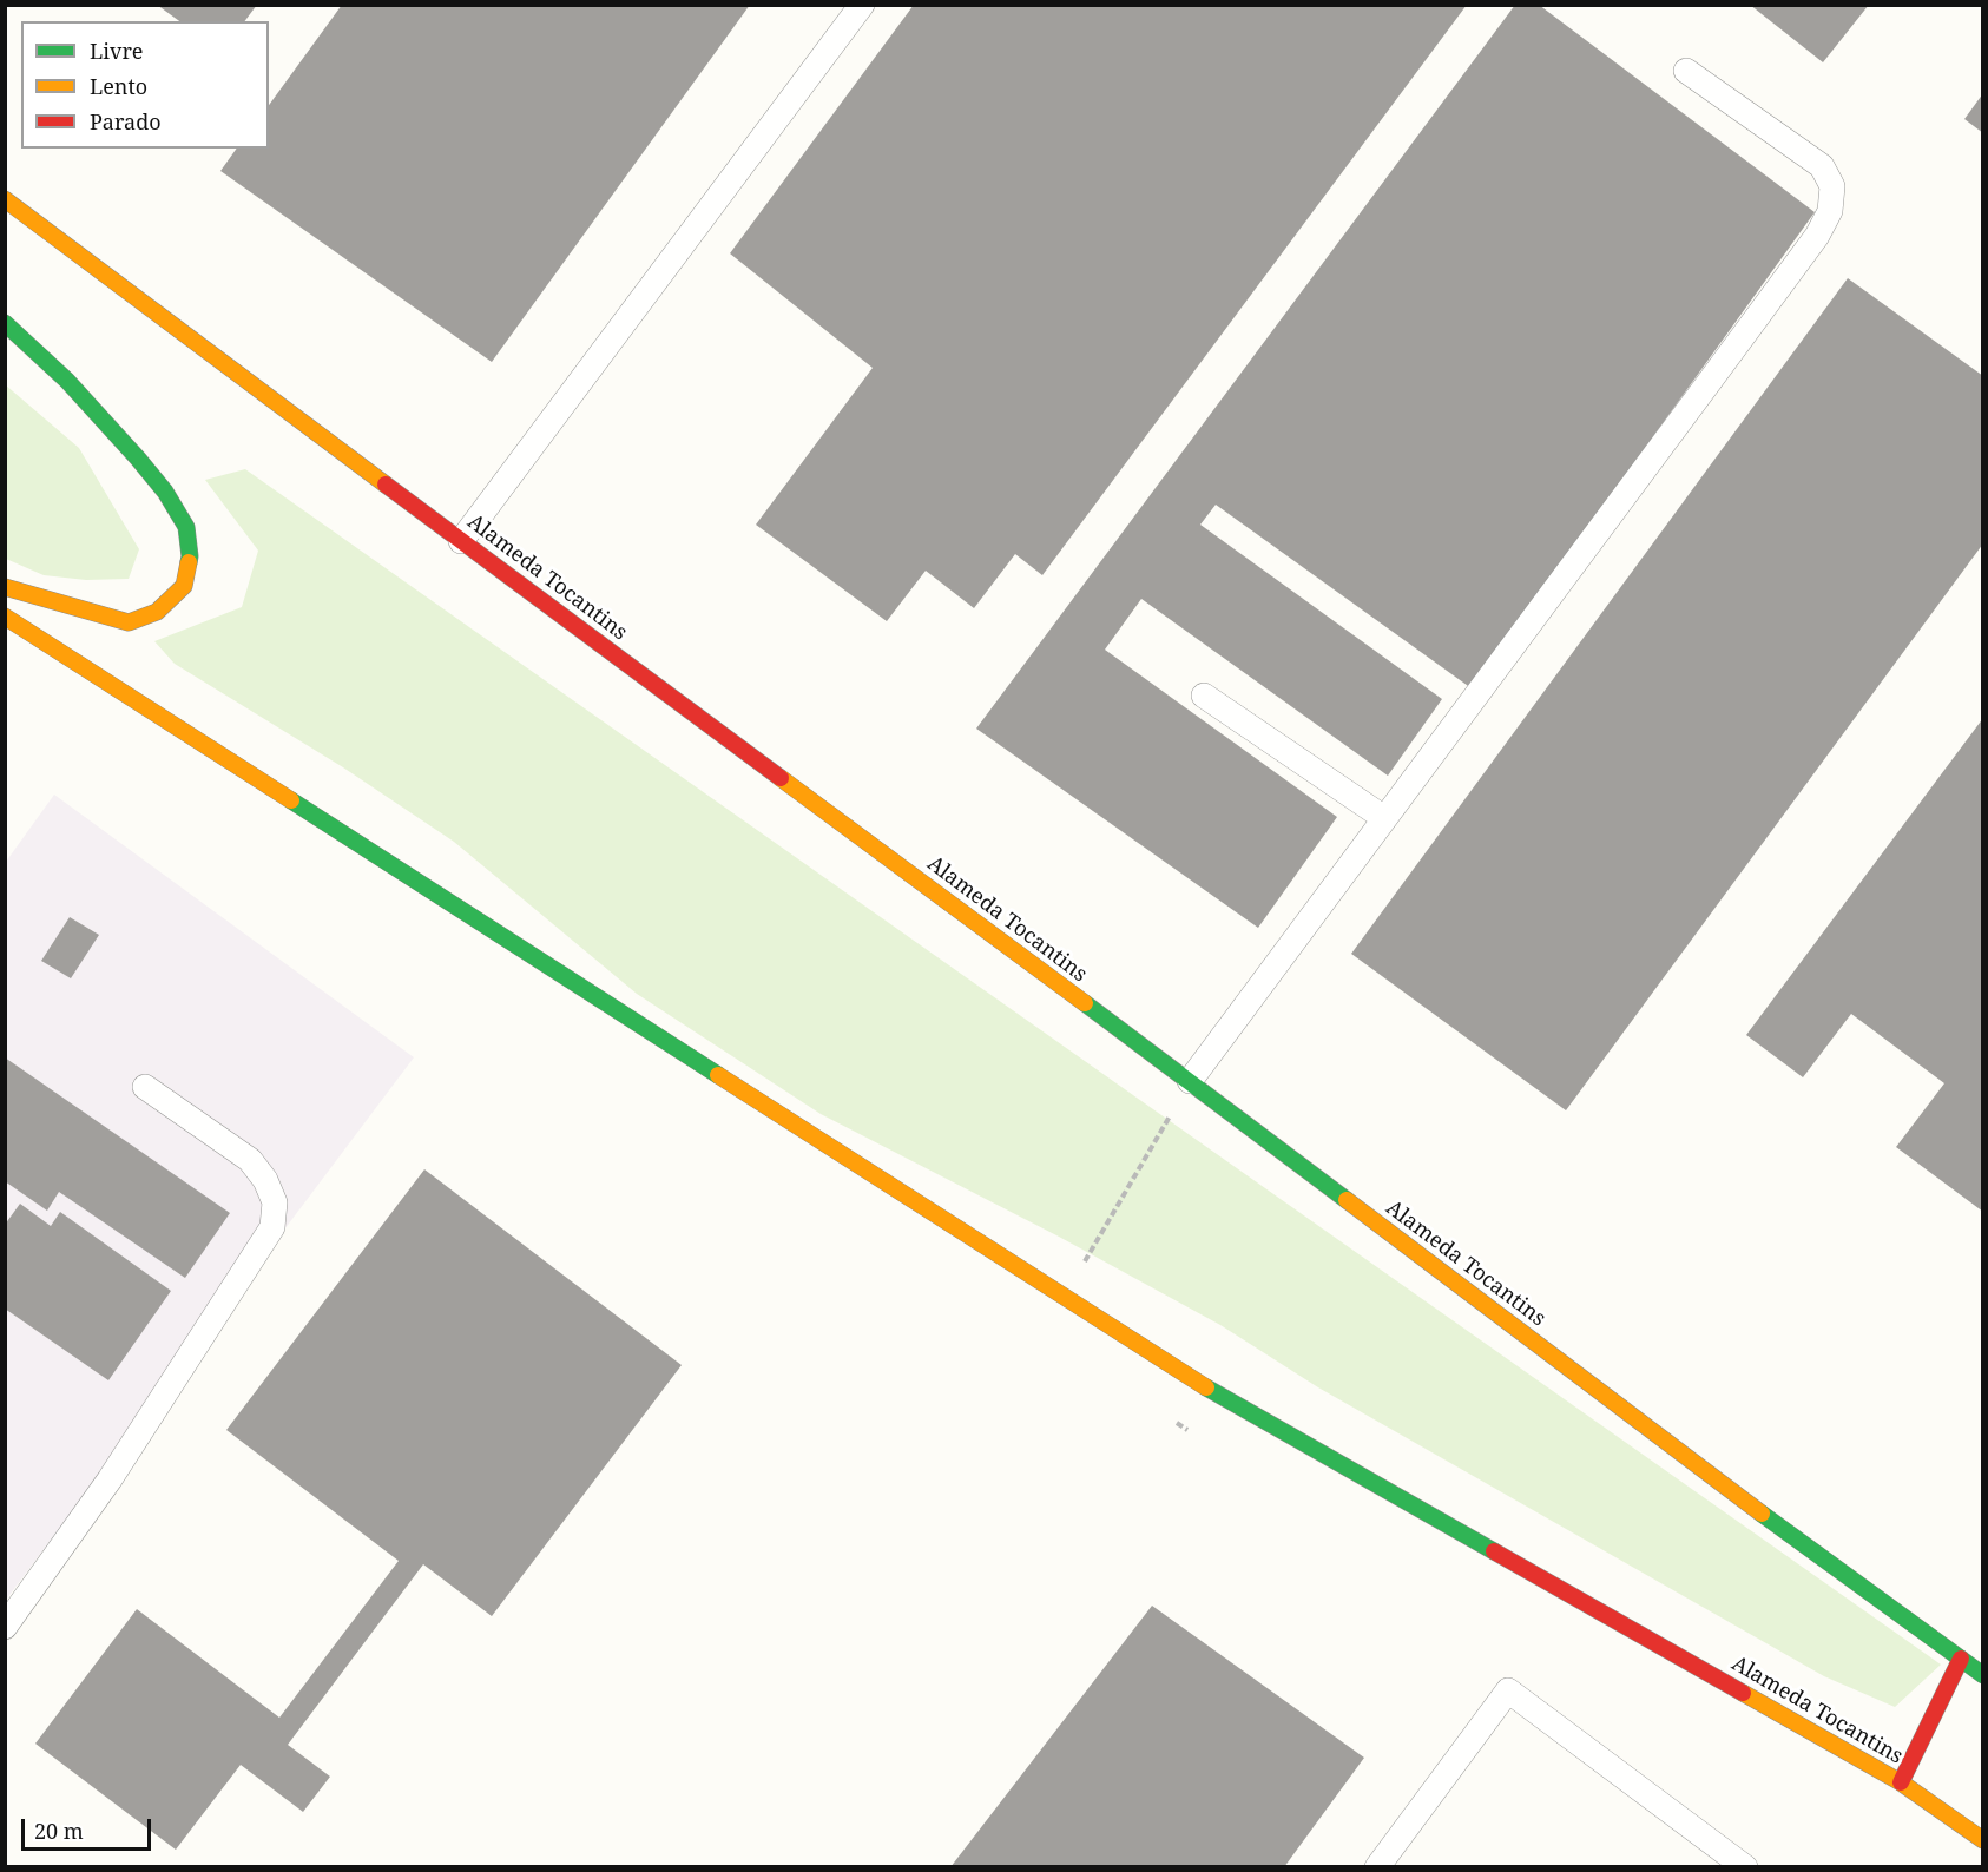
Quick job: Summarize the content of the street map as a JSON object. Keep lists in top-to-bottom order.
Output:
{
  "streets": {
    "main road": ["Alameda Tocantins"]
  },
  "legend": ["Livre", "Lento", "Parado"],
  "scale_bar": "20 m"
}
